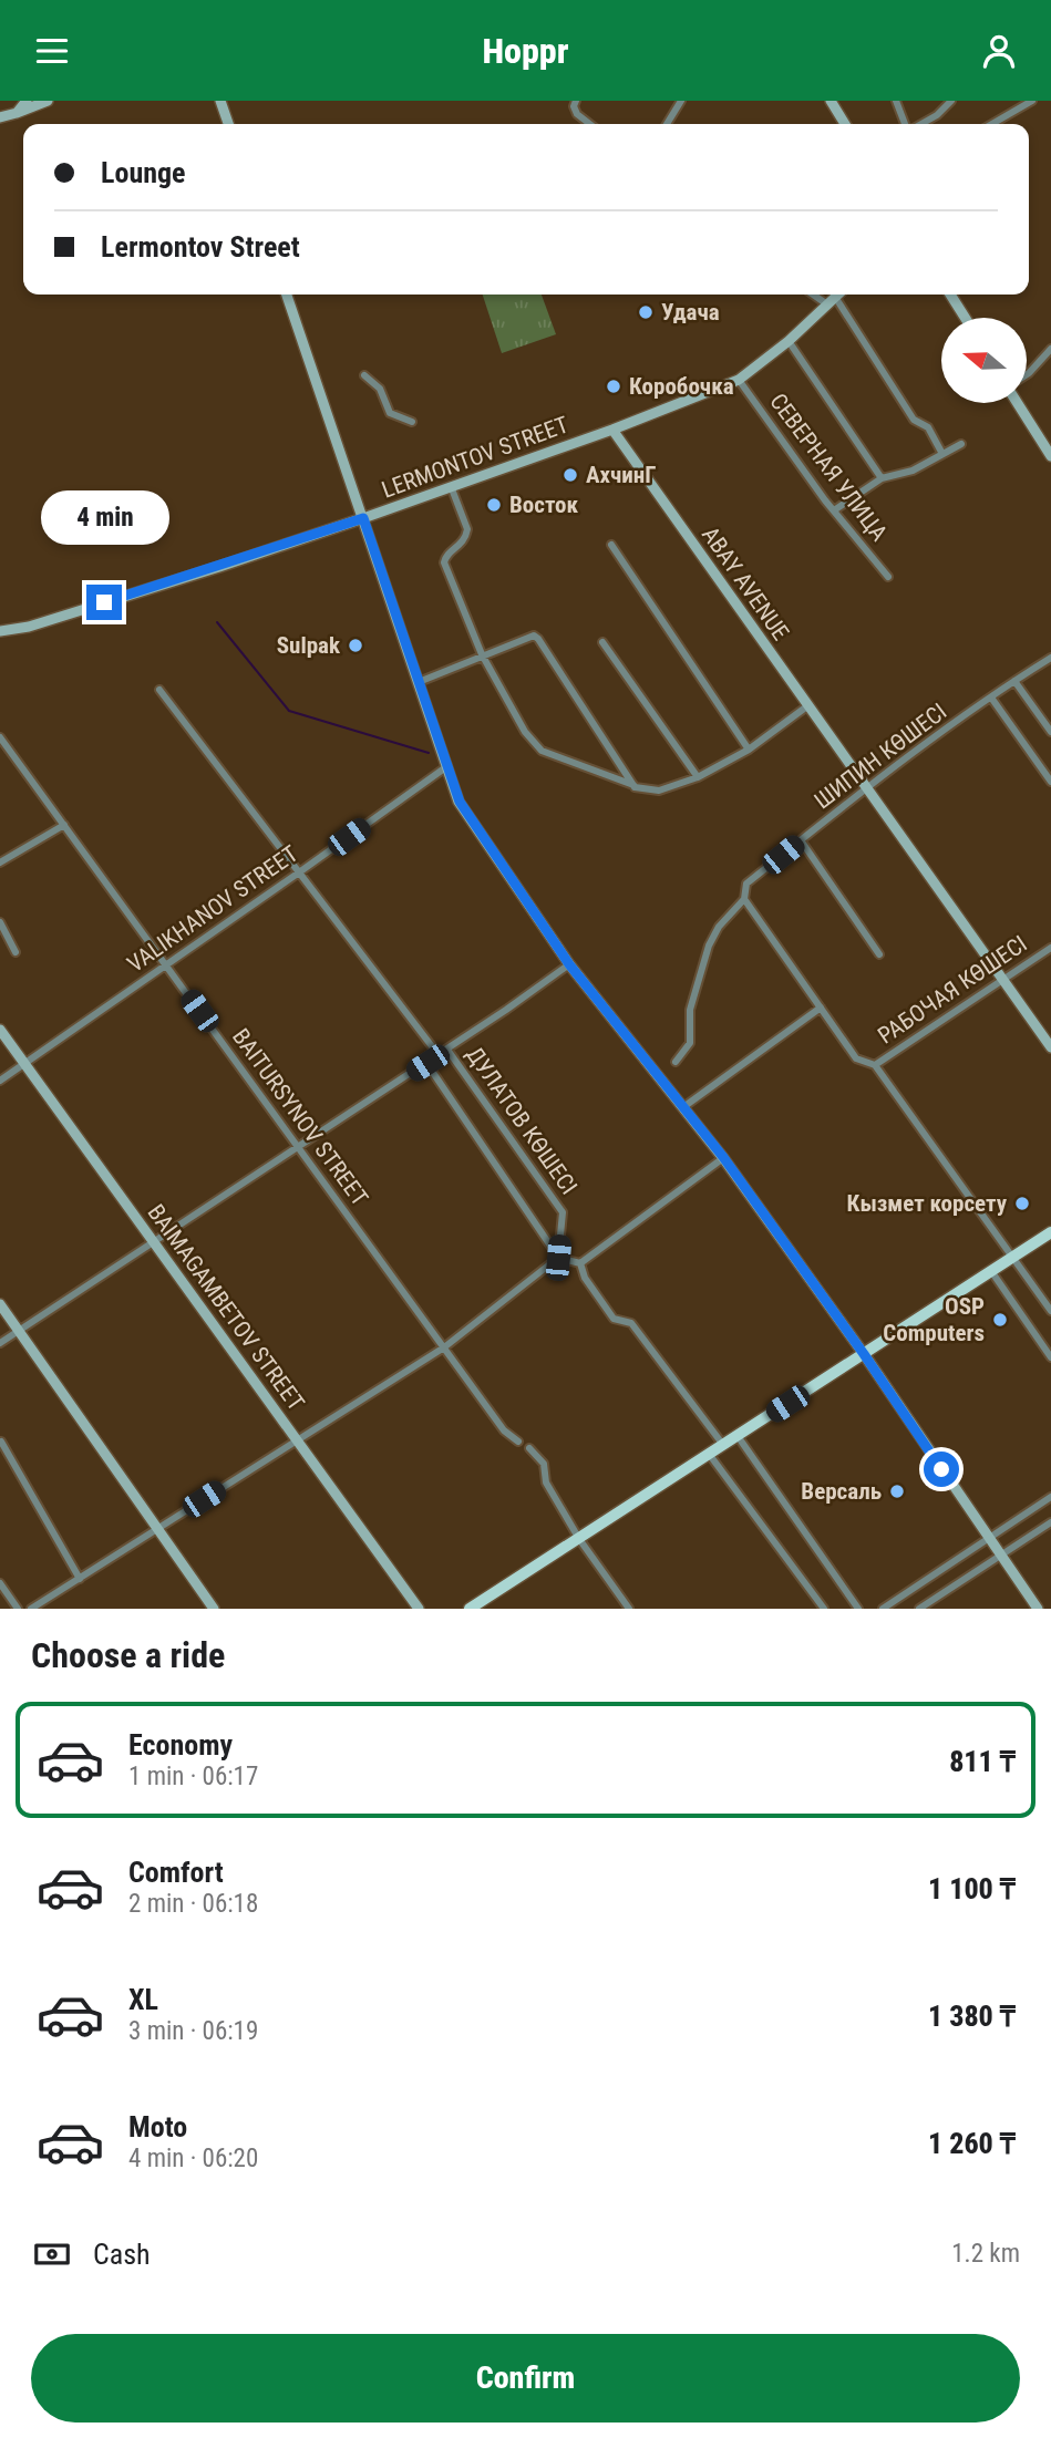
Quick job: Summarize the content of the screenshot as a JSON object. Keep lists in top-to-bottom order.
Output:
{
  "streets": {
    "street": [
      "LERMONTOV STREET",
      "СЕВЕРНАЯ УЛИЦА",
      "ABAY AVENUE",
      "ШИПИН КӨШЕСІ",
      "VALIKHANOV STREET",
      "РАБОЧАЯ КӨШЕСІ",
      "BAITURSYNOV STREET",
      "ДУЛАТОВ КӨШЕСІ",
      "BAIMAGAMBETOV STREET"
    ]
  },
  "crossings": [
    ["LERMONTOV STREET", "СЕВЕРНАЯ УЛИЦА"],
    ["LERMONTOV STREET", "ABAY AVENUE"],
    ["ABAY AVENUE", "ШИПИН КӨШЕСІ"],
    ["ABAY AVENUE", "РАБОЧАЯ КӨШЕСІ"],
    ["VALIKHANOV STREET", "BAITURSYNOV STREET"],
    ["VALIKHANOV STREET", "ДУЛАТОВ КӨШЕСІ"],
    ["VALIKHANOV STREET", "BAIMAGAMBETOV STREET"]
  ],
  "places": [
    "Удача",
    "Коробочка",
    "АхчинГ",
    "Восток",
    "Sulpak",
    "Кызмет корсету",
    "OSP Computers",
    "Версаль"
  ],
  "north": "left",
  "page": {
    "header": "Hoppr",
    "banner": ["Lounge", "Lermontov Street"],
    "bubble": "4 min",
    "heading": "Choose a ride",
    "list": [
      {
        "name": "Economy",
        "note": "1 min · 06:17",
        "value": "811 ₸"
      },
      {
        "name": "Comfort",
        "note": "2 min · 06:18",
        "value": "1 100 ₸"
      },
      {
        "name": "XL",
        "note": "3 min · 06:19",
        "value": "1 380 ₸"
      },
      {
        "name": "Moto",
        "note": "4 min · 06:20",
        "value": "1 260 ₸"
      }
    ],
    "pay": ["Cash", "1.2 km"],
    "buttons": "Confirm"
  }
}
